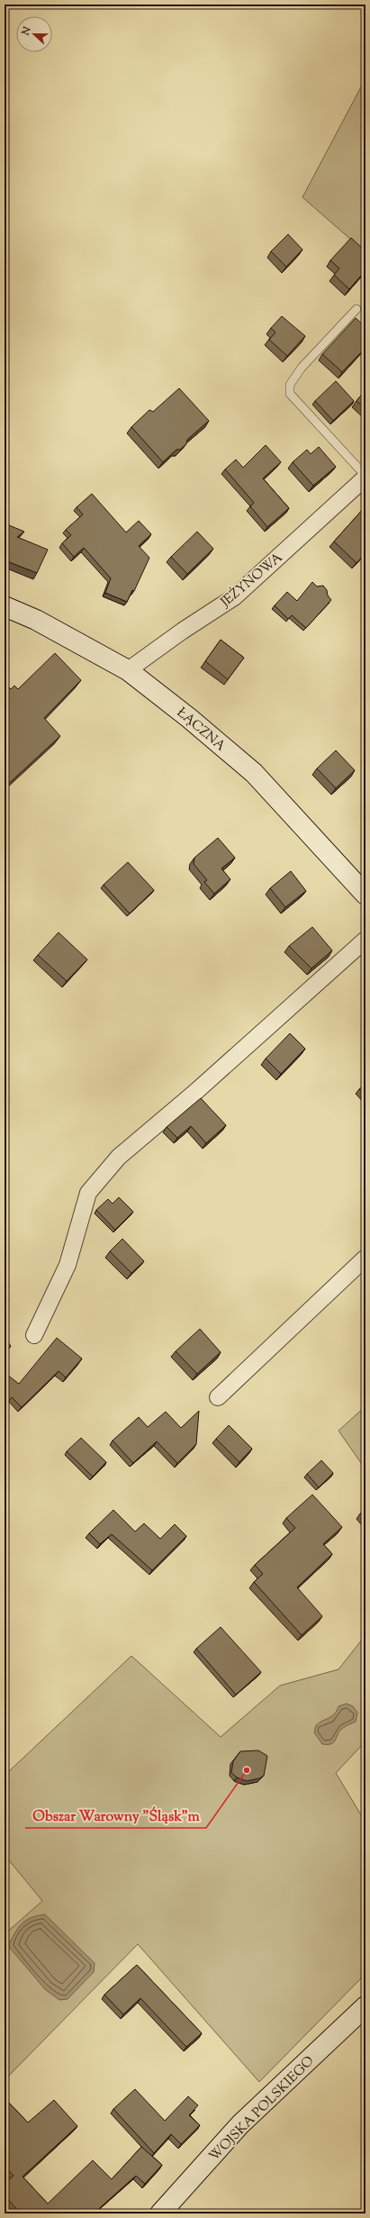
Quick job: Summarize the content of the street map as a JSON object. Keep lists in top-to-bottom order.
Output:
{
  "streets": {
    "street": ["JEŻYNOWA", "ŁĄCZNA", "WOJSKA POLSKIEGO"]
  },
  "crossings": [
    ["JEŻYNOWA", "ŁĄCZNA"]
  ],
  "places": ["Obszar Warowny \"Śląsk\"m"],
  "north": "left"
}
